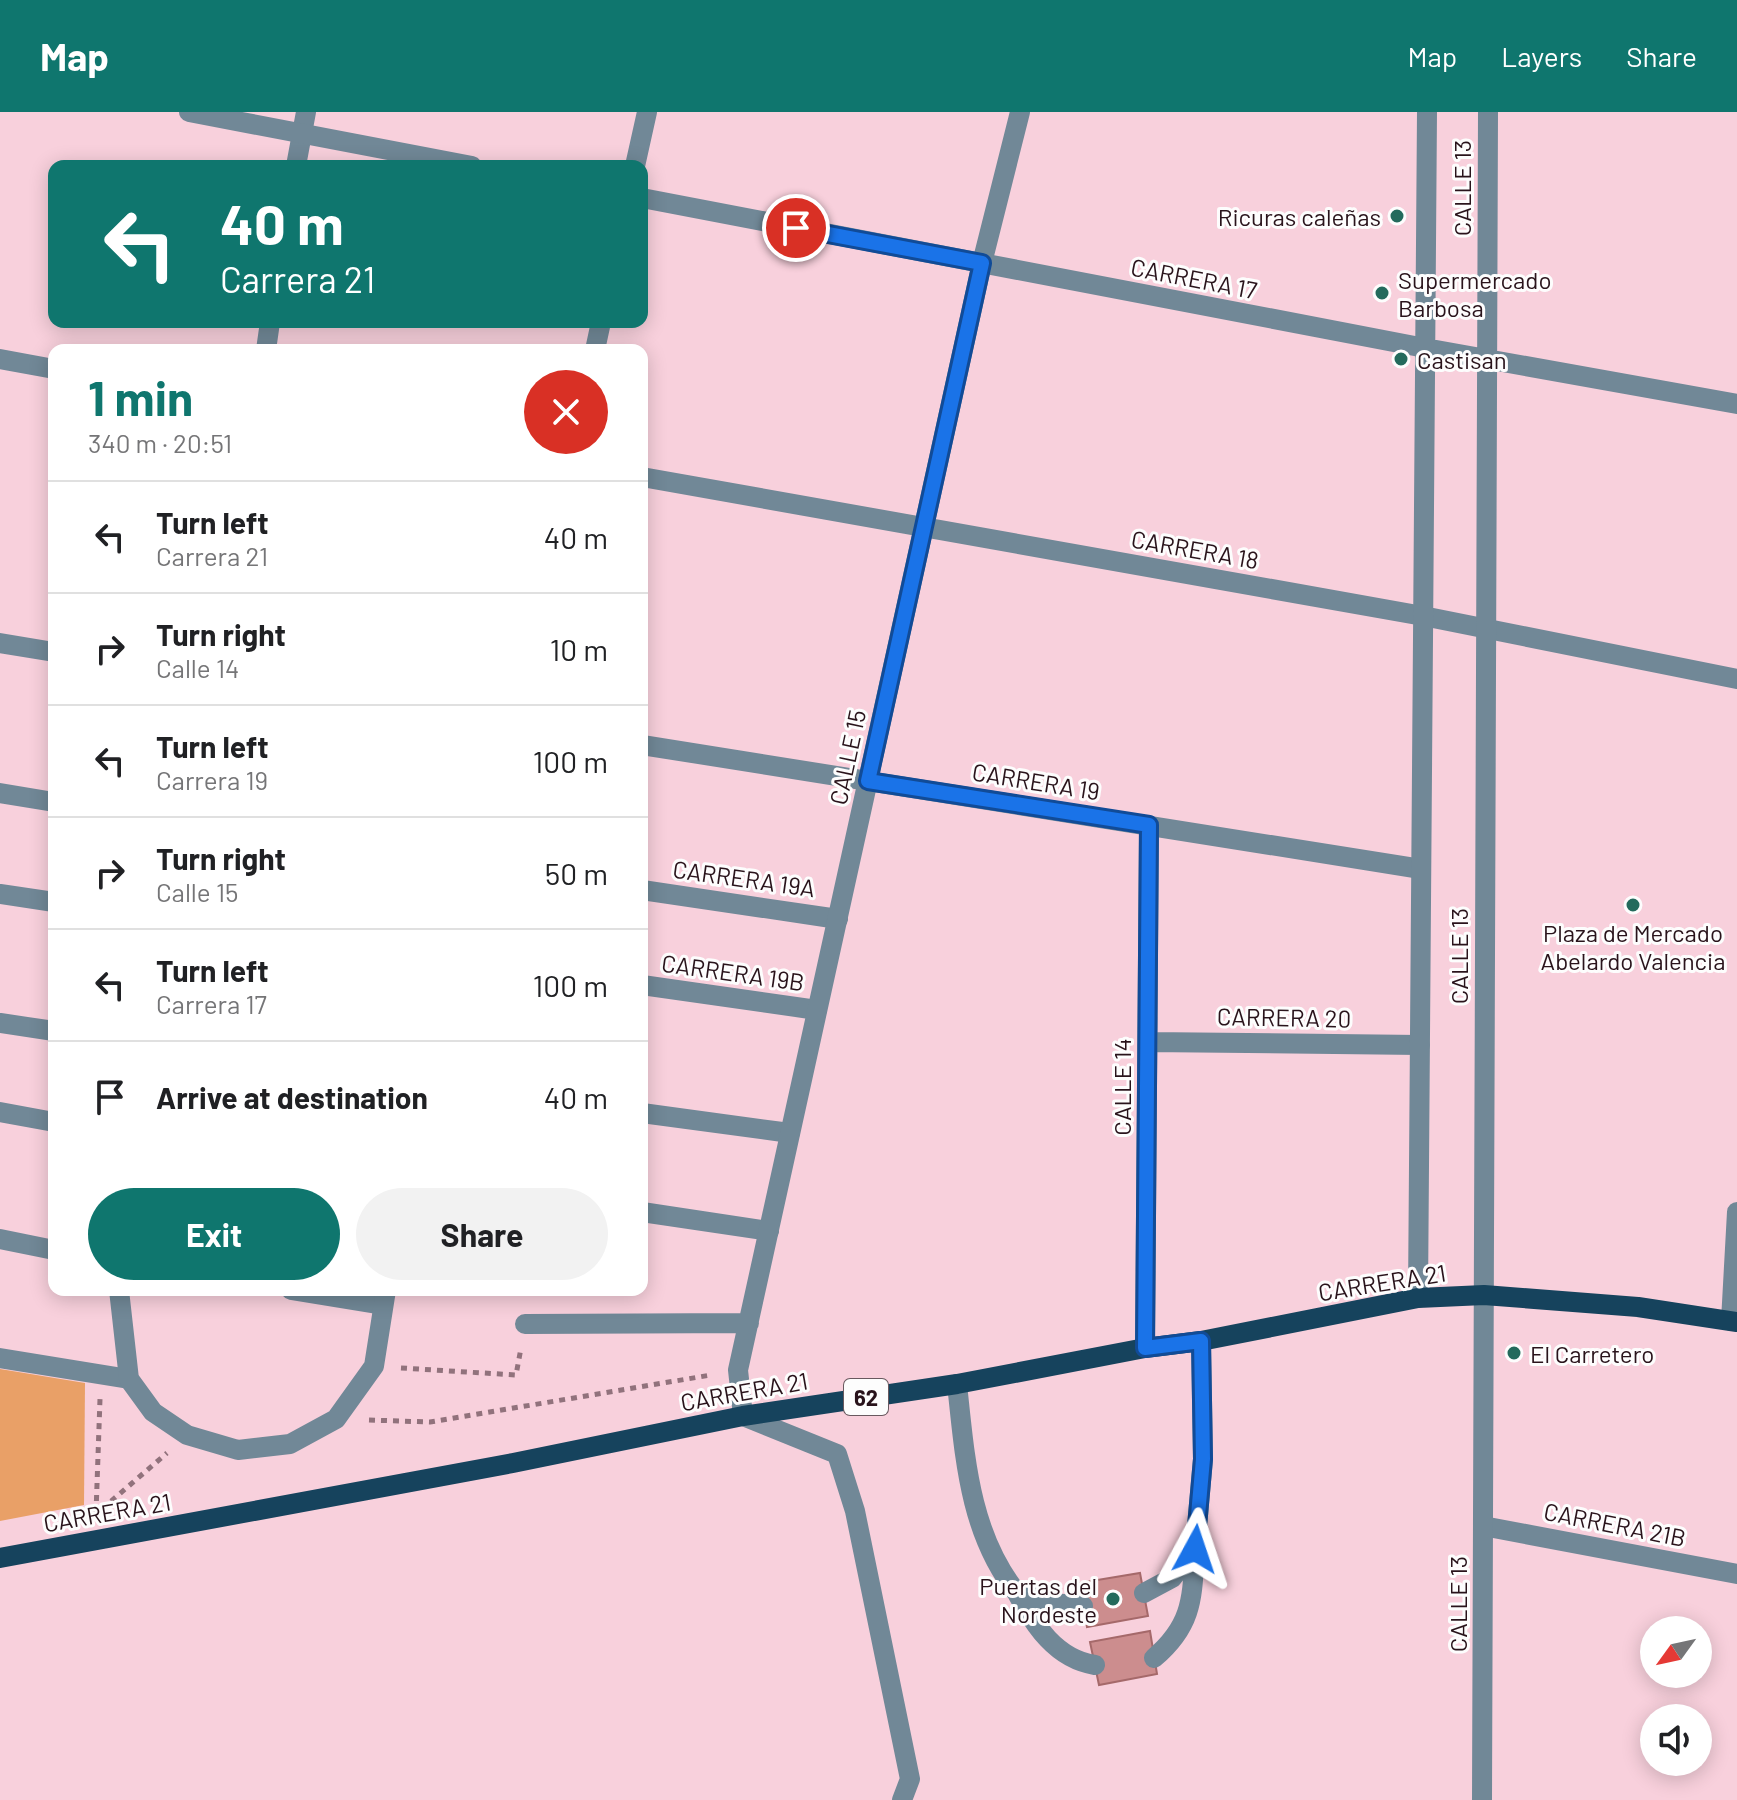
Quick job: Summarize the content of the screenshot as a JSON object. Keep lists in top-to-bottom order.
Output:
{
  "streets": {
    "main road": ["CARRERA 21", "62"],
    "street": [
      "CALLE 13",
      "CARRERA 17",
      "CARRERA 18",
      "CALLE 15",
      "CARRERA 19",
      "CARRERA 19A",
      "CARRERA 19B",
      "CARRERA 20",
      "CALLE 14",
      "CARRERA 21B"
    ]
  },
  "crossings": [
    ["CALLE 13", "CARRERA 17"],
    ["CALLE 13", "CARRERA 18"],
    ["CALLE 13", "CARRERA 19"],
    ["CALLE 13", "CARRERA 20"],
    ["CALLE 13", "CARRERA 21"],
    ["CALLE 13", "CARRERA 21B"],
    ["CARRERA 17", "CALLE 15"],
    ["CARRERA 18", "CALLE 15"],
    ["CALLE 15", "CARRERA 19"],
    ["CALLE 15", "CARRERA 19A"],
    ["CALLE 15", "CARRERA 19B"],
    ["CALLE 15", "CARRERA 21"],
    ["CARRERA 19", "CALLE 14"],
    ["CARRERA 20", "CALLE 14"],
    ["CALLE 14", "CARRERA 21"]
  ],
  "places": [
    "Ricuras caleñas",
    "Supermercado Barbosa",
    "Castisan",
    "Plaza de Mercado Abelardo Valencia",
    "El Carretero",
    "Puertas del Nordeste"
  ],
  "north": "bottom left",
  "page": {
    "header": "Map",
    "nav": ["Map", "Layers", "Share"],
    "turn": ["40 m", "Carrera 21"],
    "heading": ["1 min", "340 m · 20:51"],
    "list": [
      {
        "name": "Turn left",
        "note": "Carrera 21",
        "value": "40 m"
      },
      {
        "name": "Turn right",
        "note": "Calle 14",
        "value": "10 m"
      },
      {
        "name": "Turn left",
        "note": "Carrera 19",
        "value": "100 m"
      },
      {
        "name": "Turn right",
        "note": "Calle 15",
        "value": "50 m"
      },
      {
        "name": "Turn left",
        "note": "Carrera 17",
        "value": "100 m"
      },
      {
        "name": "Arrive at destination",
        "value": "40 m"
      }
    ],
    "buttons": ["Exit", "Share"]
  }
}
